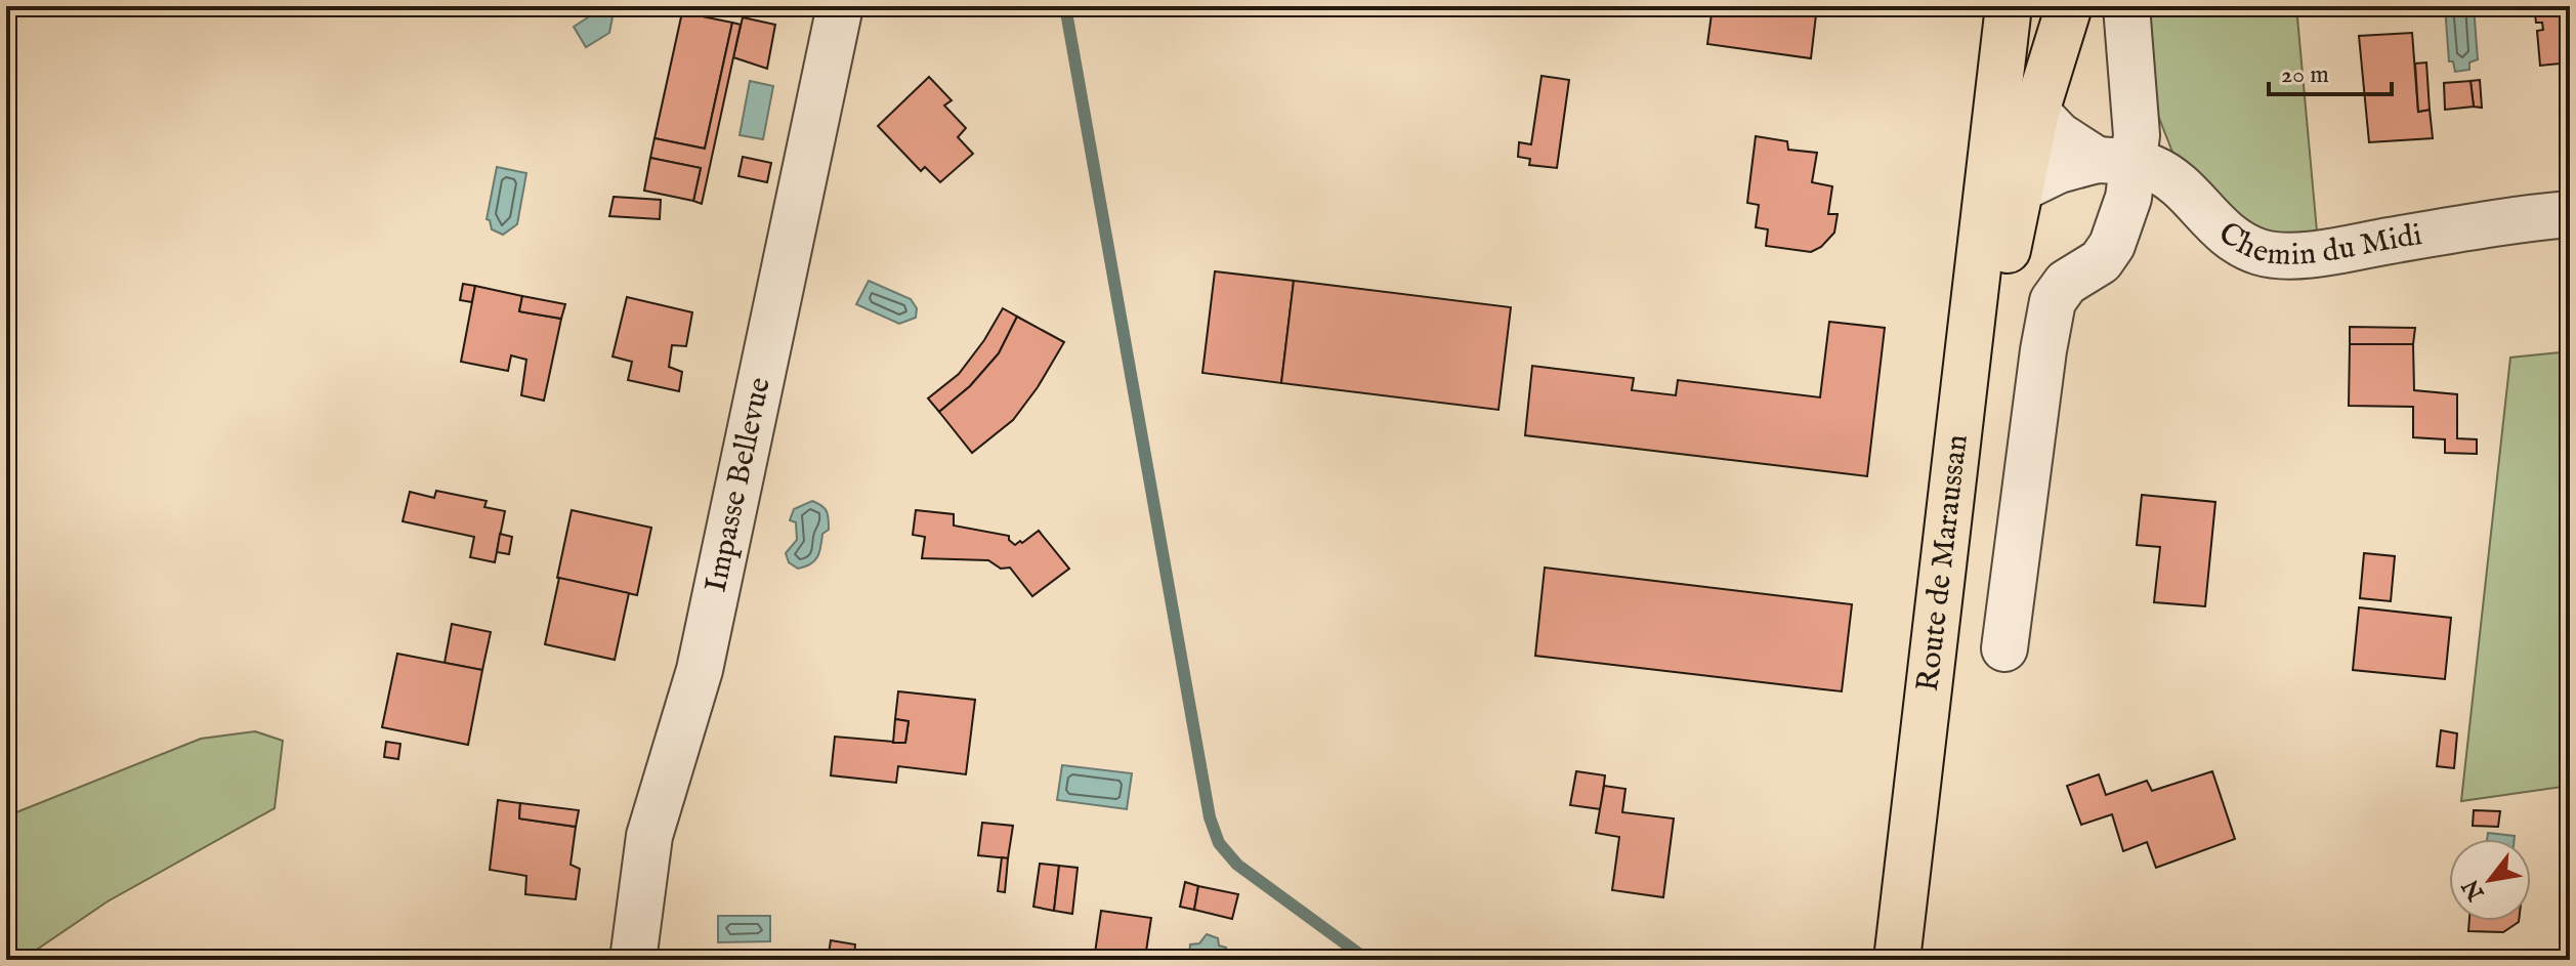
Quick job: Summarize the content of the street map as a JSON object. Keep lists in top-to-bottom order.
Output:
{
  "streets": {
    "main road": ["Route de Maraussan"],
    "street": ["Chemin du Midi", "Impasse Bellevue"]
  },
  "crossings": [
    ["Chemin du Midi", "Route de Maraussan"]
  ],
  "scale_bar": "20 m",
  "north": "bottom left"
}
